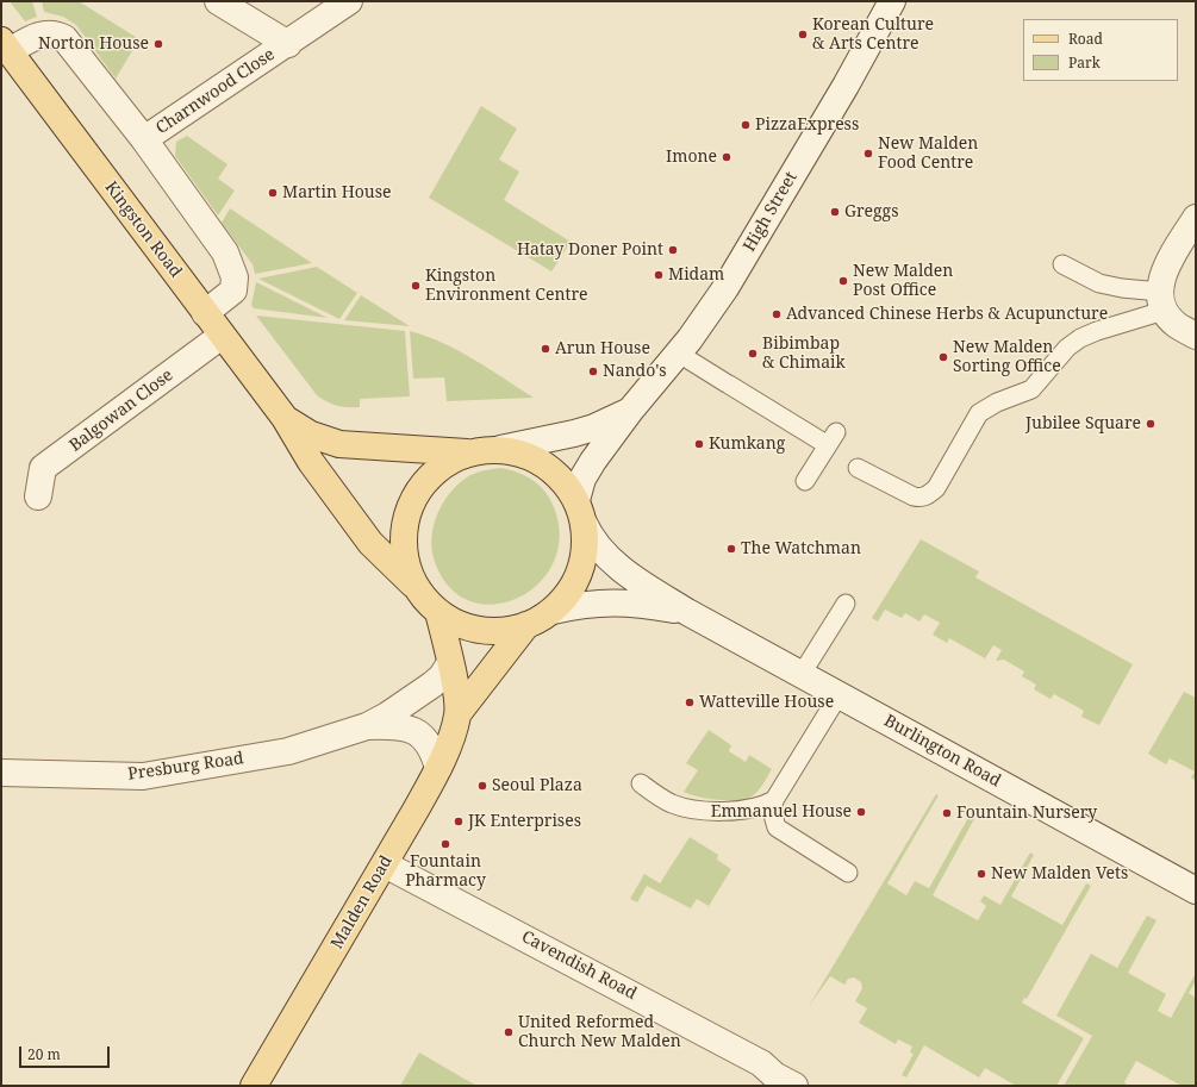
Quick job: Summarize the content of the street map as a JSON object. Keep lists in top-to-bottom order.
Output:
{
  "streets": {
    "main road": ["Kingston Road", "Malden Road"],
    "street": [
      "Charnwood Close",
      "High Street",
      "Balgowan Close",
      "Burlington Road",
      "Presburg Road",
      "Cavendish Road"
    ]
  },
  "crossings": [
    ["High Street", "Burlington Road"],
    ["Kingston Road", "Balgowan Close"],
    ["Presburg Road", "Malden Road"],
    ["Malden Road", "Cavendish Road"]
  ],
  "places": [
    "Korean Culture & Arts Centre",
    "Norton House",
    "PizzaExpress",
    "New Malden Food Centre",
    "Imone",
    "Martin House",
    "Greggs",
    "Hatay Doner Point",
    "Midam",
    "New Malden Post Office",
    "Kingston Environment Centre",
    "Advanced Chinese Herbs & Acupuncture",
    "Arun House",
    "Bibimbap & Chimaik",
    "New Malden Sorting Office",
    "Nando's",
    "Jubilee Square",
    "Kumkang",
    "The Watchman",
    "Watteville House",
    "Seoul Plaza",
    "Emmanuel House",
    "Fountain Nursery",
    "JK Enterprises",
    "Fountain Pharmacy",
    "New Malden Vets",
    "United Reformed Church New Malden"
  ],
  "legend": ["Road", "Park"],
  "scale_bar": "20 m"
}
